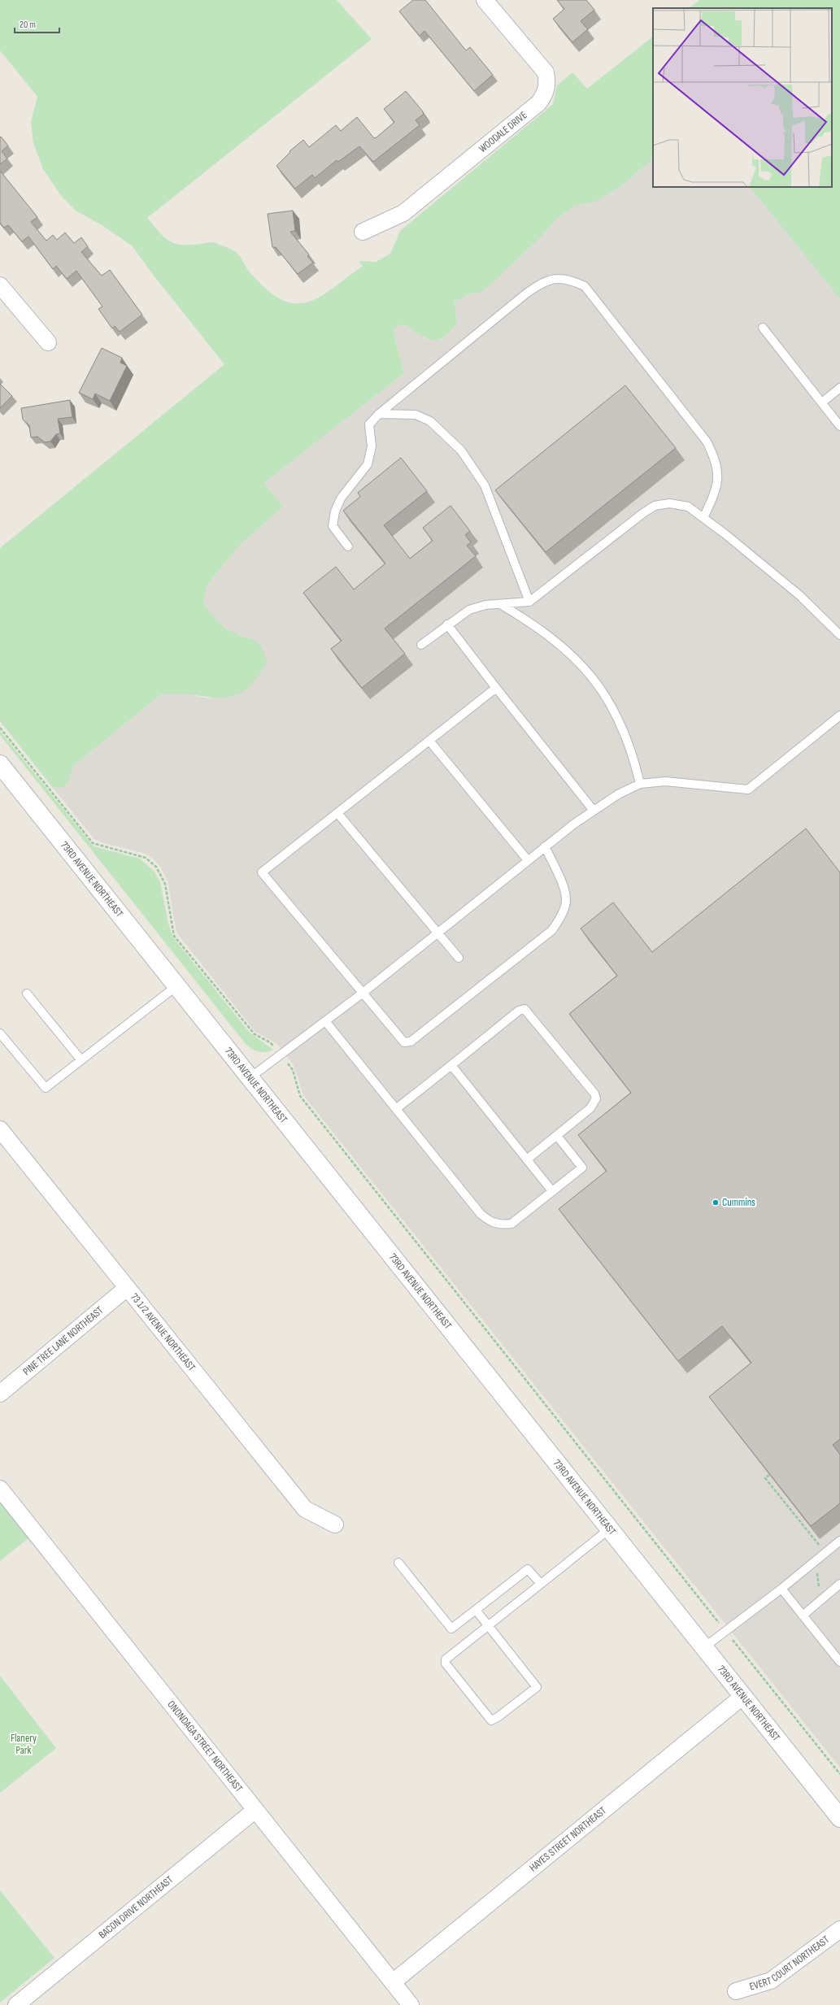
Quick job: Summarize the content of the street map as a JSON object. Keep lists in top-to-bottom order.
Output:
{
  "streets": {
    "street": [
      "WOODALE DRIVE",
      "73RD AVENUE NORTHEAST",
      "73 1/2 AVENUE NORTHEAST",
      "PINE TREE LANE NORTHEAST",
      "ONONDAGA STREET NORTHEAST",
      "HAYES STREET NORTHEAST",
      "BACON DRIVE NORTHEAST",
      "EVERT COURT NORTHEAST"
    ]
  },
  "crossings": [
    ["73RD AVENUE NORTHEAST", "HAYES STREET NORTHEAST"],
    ["73 1/2 AVENUE NORTHEAST", "PINE TREE LANE NORTHEAST"],
    ["ONONDAGA STREET NORTHEAST", "HAYES STREET NORTHEAST"],
    ["ONONDAGA STREET NORTHEAST", "BACON DRIVE NORTHEAST"]
  ],
  "parks": ["Flanery Park"],
  "places": ["Cummins"],
  "scale_bar": "20 m"
}
